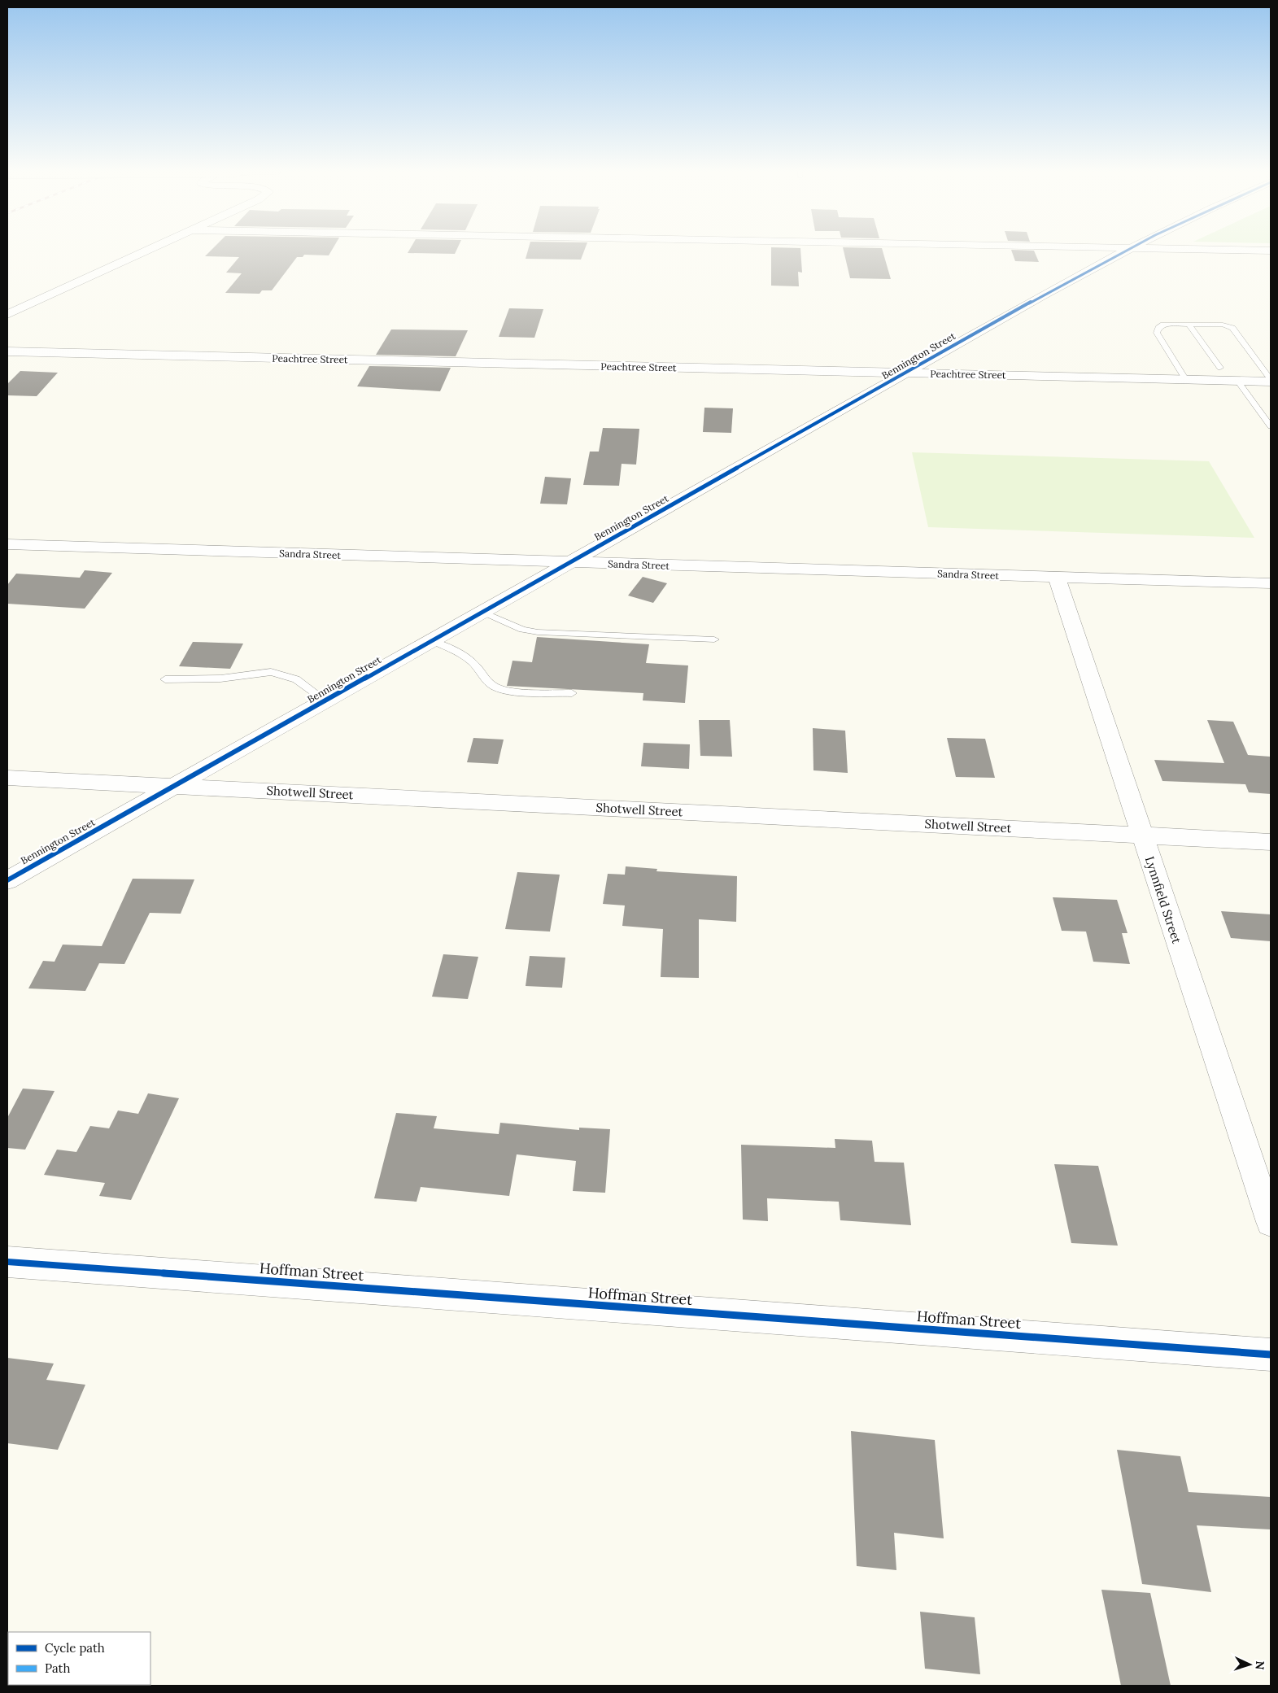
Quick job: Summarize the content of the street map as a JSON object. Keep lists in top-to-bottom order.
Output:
{
  "streets": {
    "street": [
      "Bennington Street",
      "Peachtree Street",
      "Sandra Street",
      "Shotwell Street",
      "Lynnfield Street",
      "Hoffman Street"
    ]
  },
  "crossings": [
    ["Bennington Street", "Peachtree Street"],
    ["Bennington Street", "Sandra Street"],
    ["Bennington Street", "Shotwell Street"],
    ["Sandra Street", "Lynnfield Street"],
    ["Shotwell Street", "Lynnfield Street"]
  ],
  "legend": ["Cycle path", "Path"],
  "north": "right"
}
